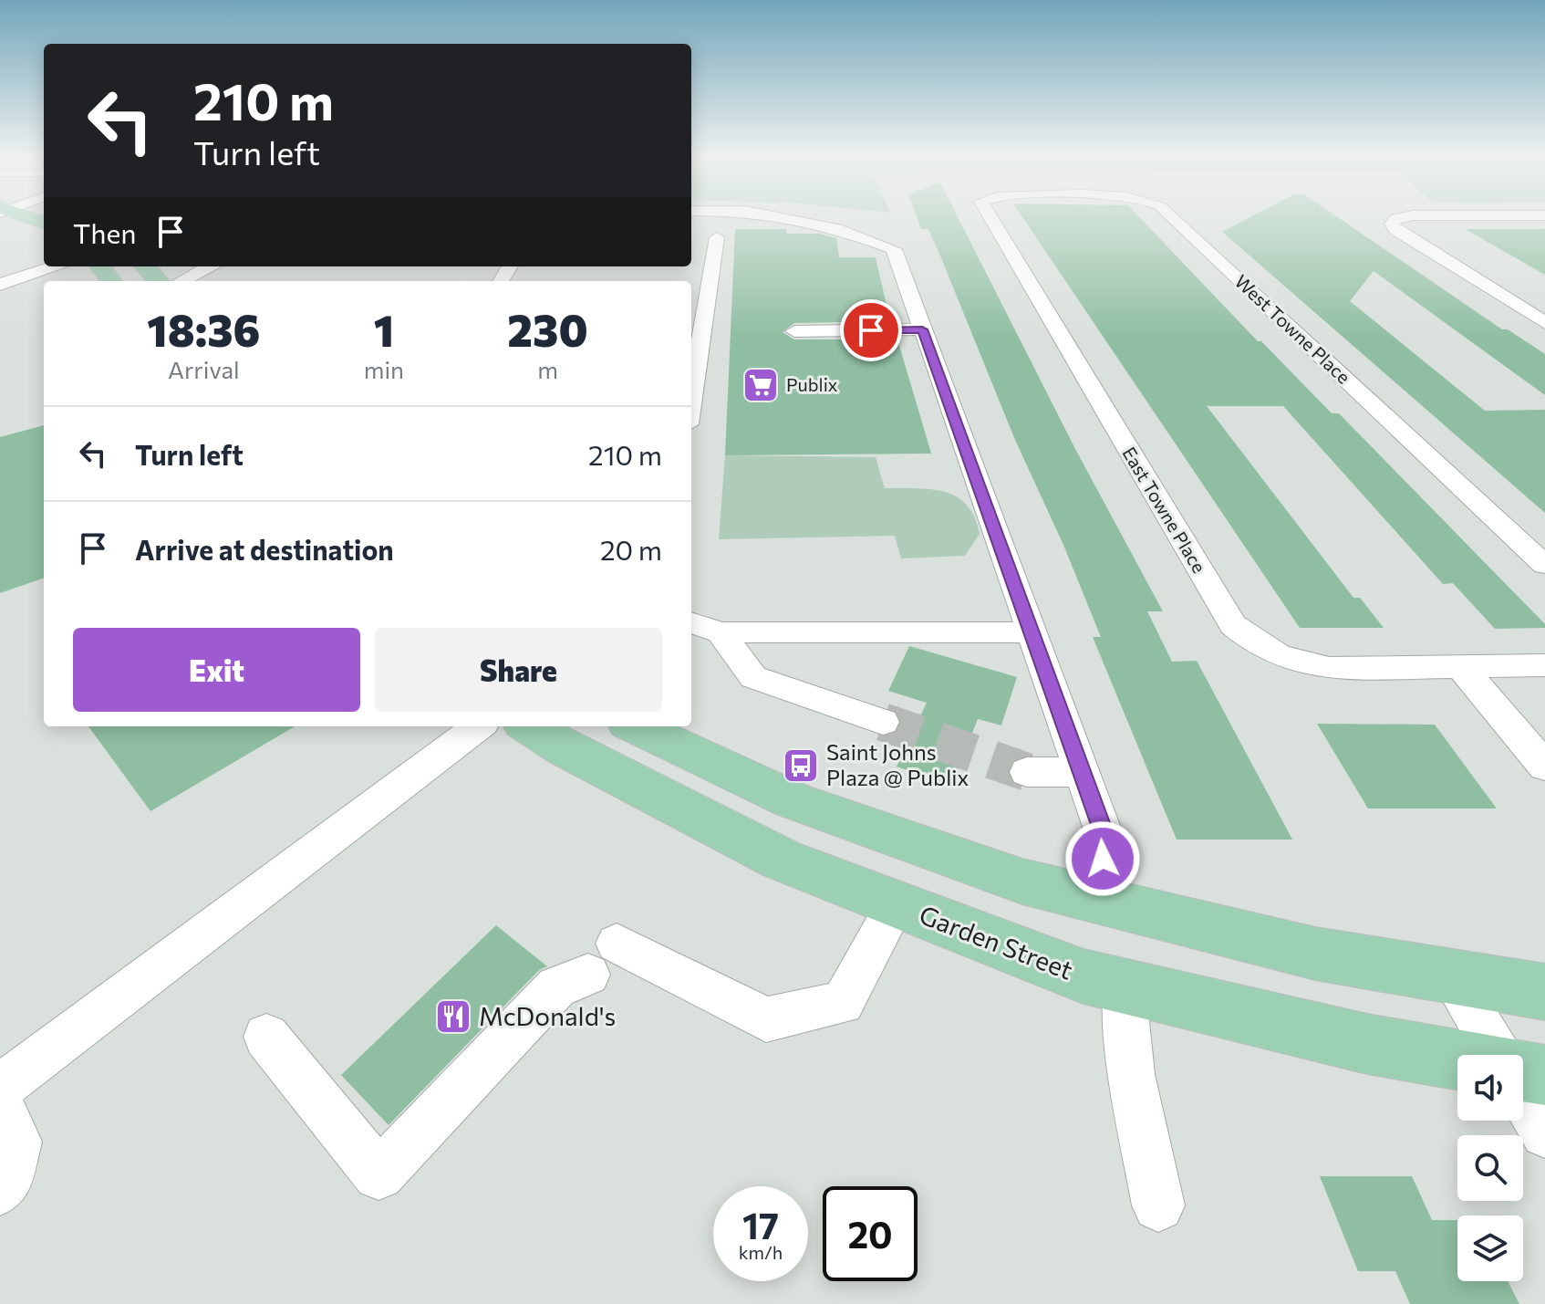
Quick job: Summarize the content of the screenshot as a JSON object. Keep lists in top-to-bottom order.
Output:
{
  "streets": {
    "main road": ["Garden Street"],
    "street": ["West Towne Place", "East Towne Place"]
  },
  "places": {
    "supermarket": ["Publix"],
    "bus stop": ["Saint Johns Plaza @ Publix"],
    "restaurant": ["McDonald's"]
  },
  "page": {
    "turn": ["210 m", "Turn left"],
    "then": "Then",
    "eta": [
      "18:36",
      "Arrival",
      "1",
      "min",
      "230",
      "m"
    ],
    "list": [
      {
        "name": "Turn left",
        "value": "210 m"
      },
      {
        "name": "Arrive at destination",
        "value": "20 m"
      }
    ],
    "buttons": ["Exit", "Share"],
    "speed": "17 km/h",
    "limit": "20"
  }
}
